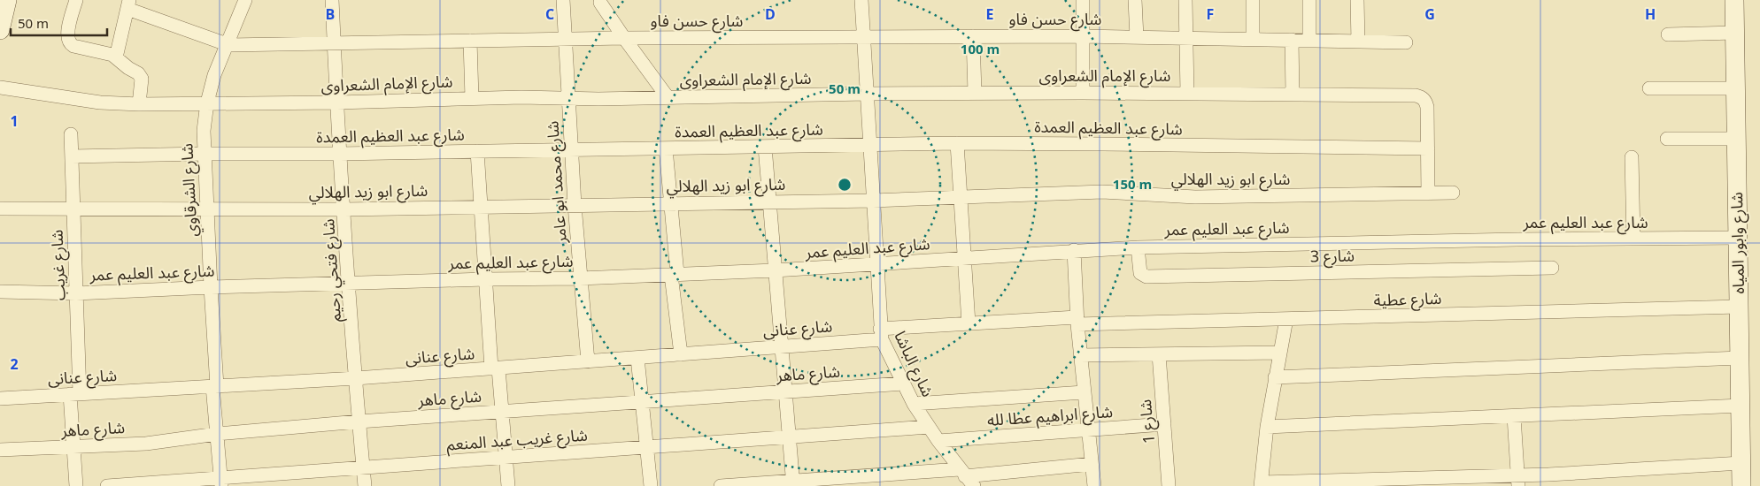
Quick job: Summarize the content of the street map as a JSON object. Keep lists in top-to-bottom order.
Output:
{
  "streets": {
    "main road": ["شارع وابور المياه"],
    "street": [
      "شارع حسن فاو",
      "شارع الإمام الشعراوى",
      "شارع عبد العظيم العمدة",
      "شارع ابو زيد الهلالي",
      "شارع محمد ابو عامر",
      "شارع الشرقاوي",
      "شارع عبد العليم عمر",
      "شارع 3",
      "شارع غريب",
      "شارع فتحي رحيم",
      "شارع عطية",
      "شارع عنانى",
      "شارع الباشا",
      "شارع ماهر",
      "شارع ابراهيم عطا لله",
      "شارع 1",
      "شارع غريب عبد المنعم"
    ]
  },
  "crossings": [
    ["شارع حسن فاو", "شارع محمد ابو عامر"],
    ["شارع حسن فاو", "شارع الشرقاوي"],
    ["شارع حسن فاو", "شارع فتحي رحيم"],
    ["شارع حسن فاو", "شارع الباشا"],
    ["شارع الإمام الشعراوى", "شارع عبد العظيم العمدة"],
    ["شارع الإمام الشعراوى", "شارع ابو زيد الهلالي"],
    ["شارع الإمام الشعراوى", "شارع محمد ابو عامر"],
    ["شارع الإمام الشعراوى", "شارع الشرقاوي"],
    ["شارع الإمام الشعراوى", "شارع فتحي رحيم"],
    ["شارع الإمام الشعراوى", "شارع الباشا"],
    ["شارع عبد العظيم العمدة", "شارع محمد ابو عامر"],
    ["شارع عبد العظيم العمدة", "شارع الشرقاوي"],
    ["شارع عبد العظيم العمدة", "شارع غريب"],
    ["شارع عبد العظيم العمدة", "شارع فتحي رحيم"],
    ["شارع عبد العظيم العمدة", "شارع الباشا"],
    ["شارع ابو زيد الهلالي", "شارع محمد ابو عامر"],
    ["شارع ابو زيد الهلالي", "شارع الشرقاوي"],
    ["شارع ابو زيد الهلالي", "شارع غريب"],
    ["شارع ابو زيد الهلالي", "شارع فتحي رحيم"],
    ["شارع ابو زيد الهلالي", "شارع الباشا"],
    ["شارع محمد ابو عامر", "شارع عبد العليم عمر"],
    ["شارع محمد ابو عامر", "شارع عنانى"],
    ["شارع الشرقاوي", "شارع عبد العليم عمر"],
    ["شارع الشرقاوي", "شارع عنانى"],
    ["شارع الشرقاوي", "شارع ماهر"],
    ["شارع الشرقاوي", "شارع غريب عبد المنعم"],
    ["شارع عبد العليم عمر", "شارع وابور المياه"],
    ["شارع عبد العليم عمر", "شارع 3"],
    ["شارع عبد العليم عمر", "شارع غريب"],
    ["شارع عبد العليم عمر", "شارع فتحي رحيم"],
    ["شارع عبد العليم عمر", "شارع الباشا"],
    ["شارع وابور المياه", "شارع عطية"],
    ["شارع غريب", "شارع عنانى"],
    ["شارع غريب", "شارع ماهر"],
    ["شارع فتحي رحيم", "شارع عنانى"],
    ["شارع فتحي رحيم", "شارع ماهر"],
    ["شارع فتحي رحيم", "شارع غريب عبد المنعم"],
    ["شارع عطية", "شارع عنانى"],
    ["شارع عنانى", "شارع الباشا"],
    ["شارع الباشا", "شارع ماهر"],
    ["شارع الباشا", "شارع ابراهيم عطا لله"],
    ["شارع الباشا", "شارع غريب عبد المنعم"],
    ["شارع ابراهيم عطا لله", "شارع 1"]
  ],
  "scale_bar": "50 m",
  "grid": {
    "columns": [
      "B",
      "C",
      "D",
      "E",
      "F",
      "G",
      "H"
    ],
    "rows": ["1", "2"]
  },
  "rings": ["100 m", "50 m", "150 m"]
}
